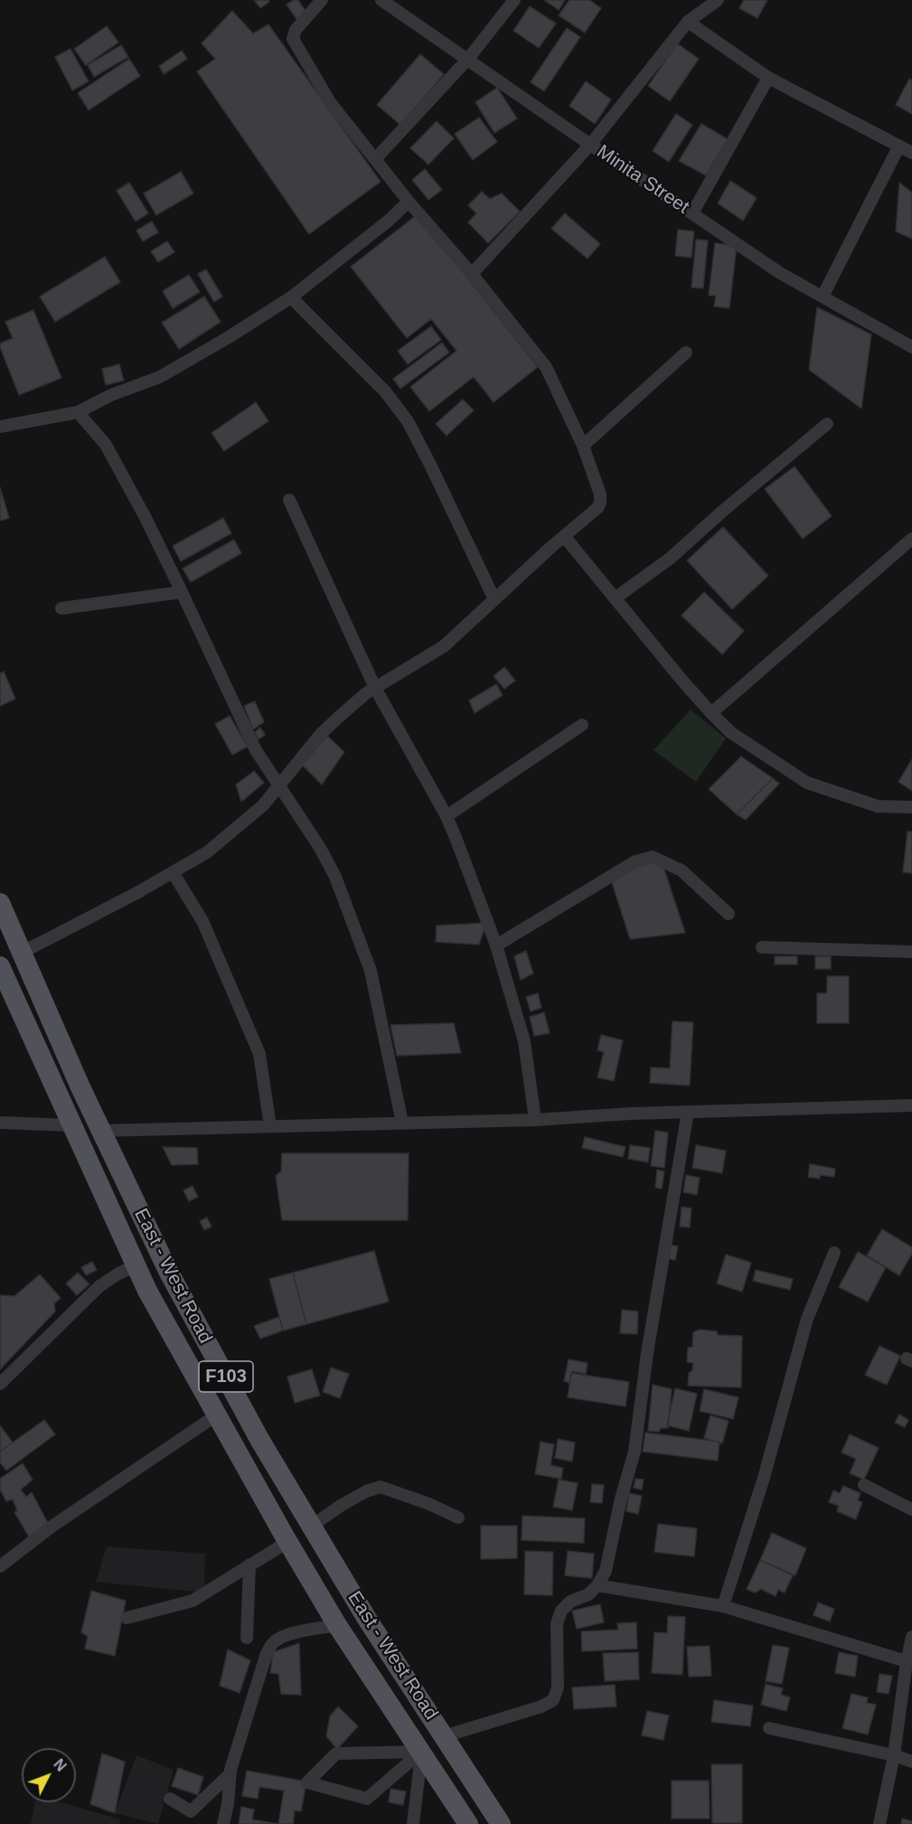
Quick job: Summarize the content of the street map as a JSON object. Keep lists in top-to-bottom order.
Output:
{
  "streets": {
    "main road": ["East - West Road", "F103"],
    "street": ["Minita Street"]
  },
  "north": "top right"
}
